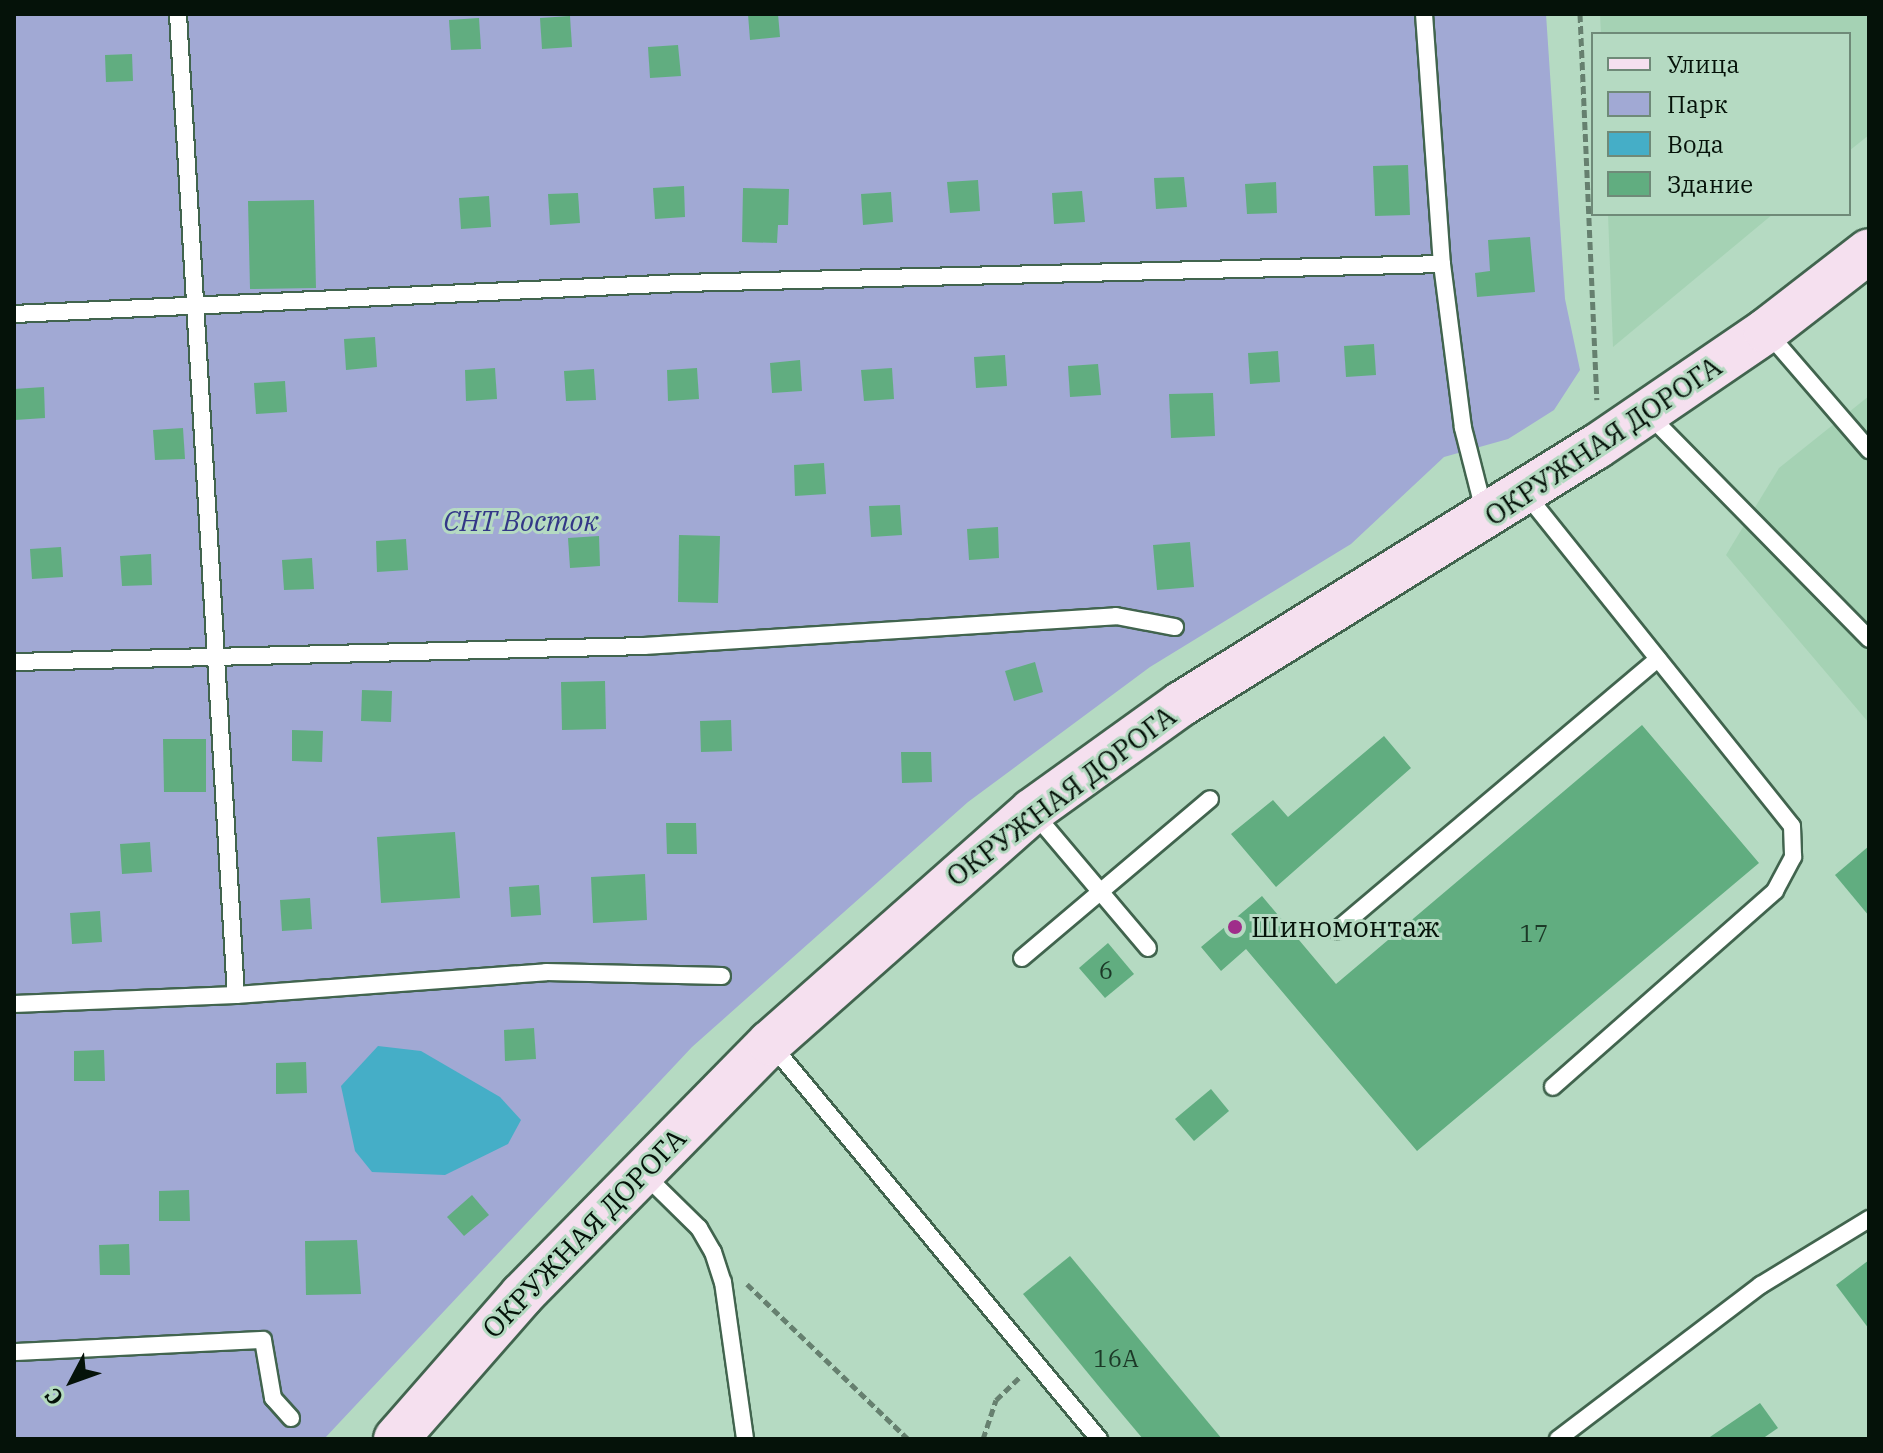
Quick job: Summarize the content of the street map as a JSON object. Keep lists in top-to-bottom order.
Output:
{
  "streets": {
    "main road": ["ОКРУЖНАЯ ДОРОГА"]
  },
  "parks": ["СНТ Восток"],
  "places": ["Шиномонтаж"],
  "house_numbers": ["17", "6", "16А"],
  "legend": [
    "Улица",
    "Парк",
    "Вода",
    "Здание"
  ],
  "north": "bottom left"
}
